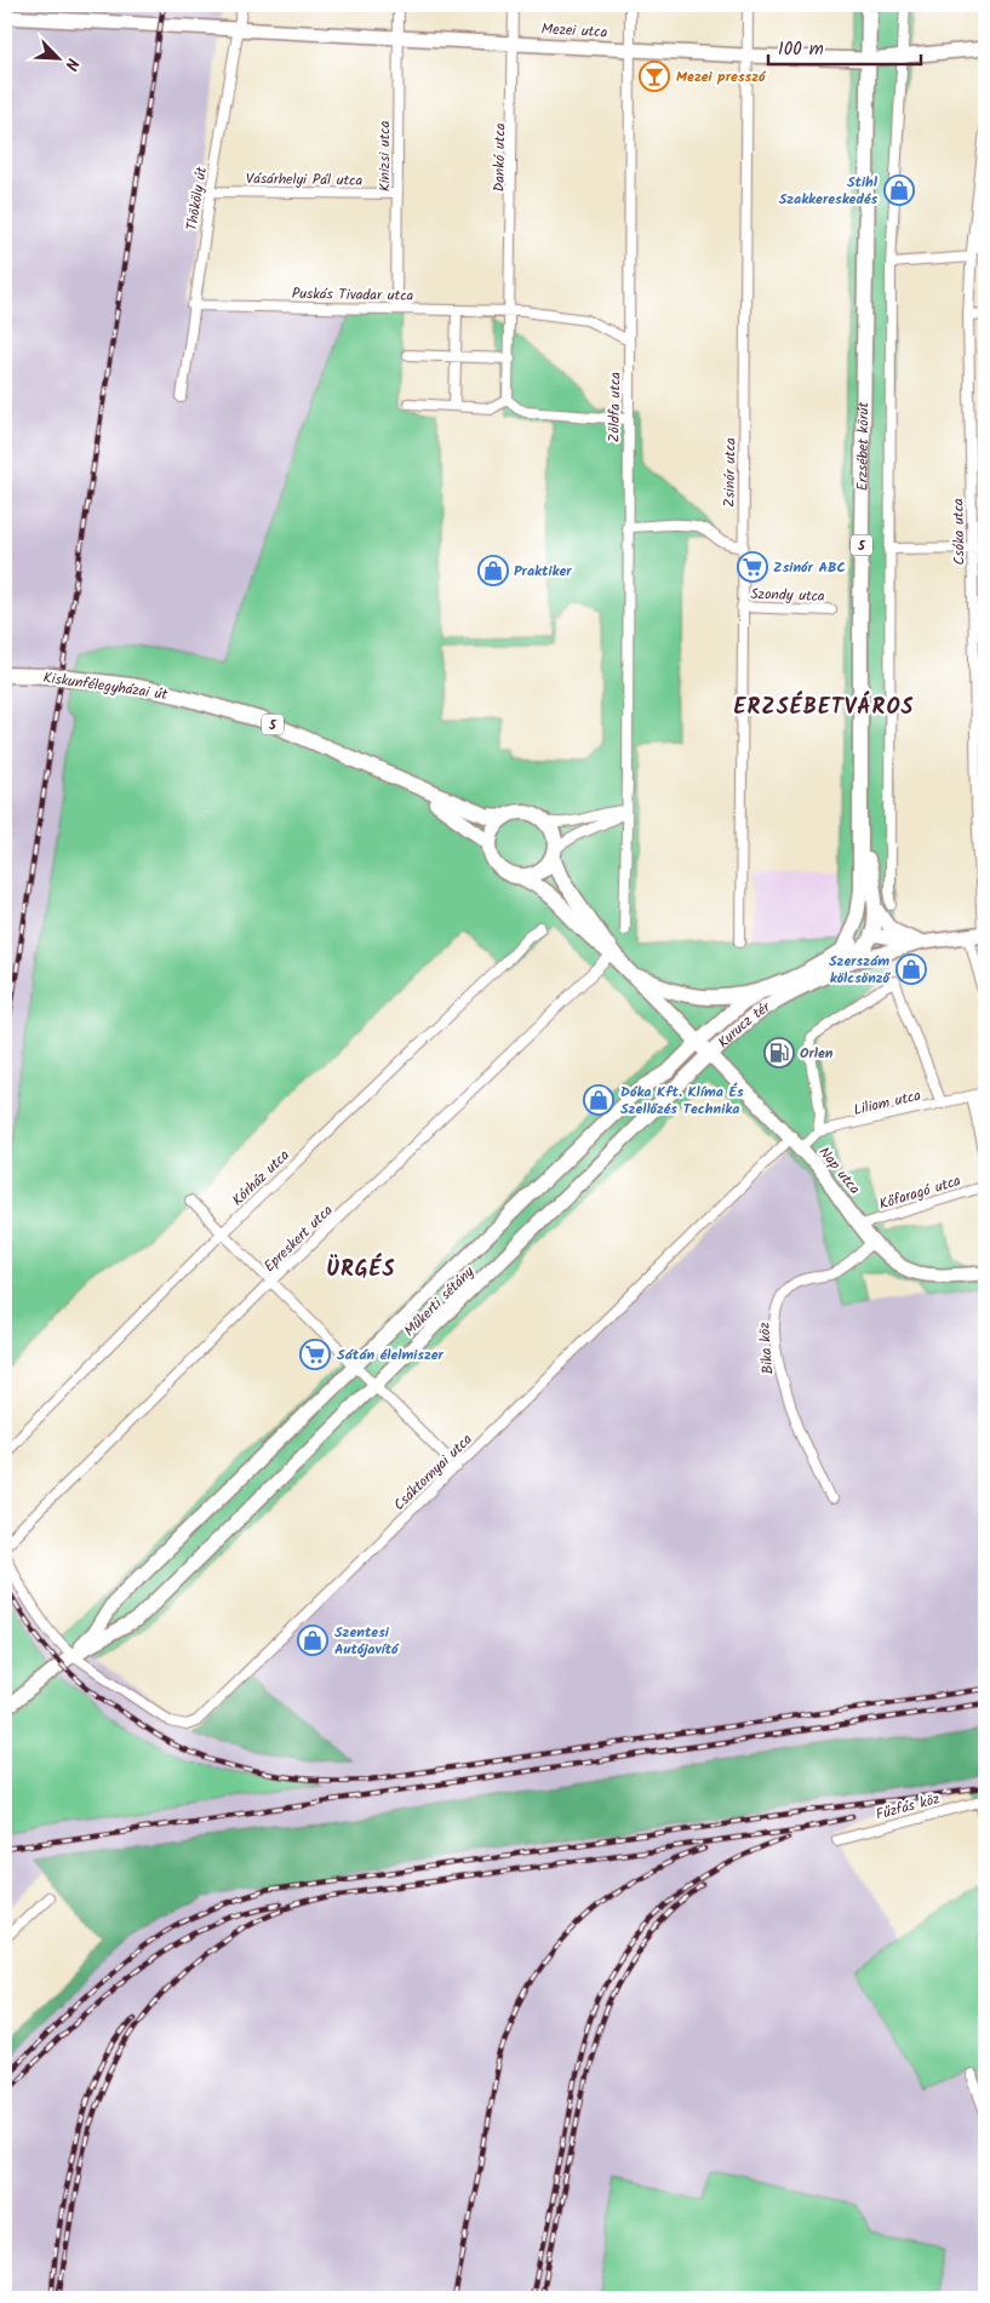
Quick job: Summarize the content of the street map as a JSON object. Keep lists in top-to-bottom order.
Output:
{
  "streets": {
    "main road": [
      "Erzsébet körút",
      "5",
      "Kiskunfélegyházai út",
      "Kurucz tér"
    ],
    "street": [
      "Mezei utca",
      "Kinizsi utca",
      "Dankó utca",
      "Vásárhelyi Pál utca",
      "Thököly út",
      "Puskás Tivadar utca",
      "Zöldfa utca",
      "Zsinór utca",
      "Csóka utca",
      "Szondy utca",
      "Liliom utca",
      "Nap utca",
      "Kórház utca",
      "Kőfaragó utca",
      "Epreskert utca",
      "Műkerti sétány",
      "Bika köz",
      "Csáktornyai utca",
      "Fűzfás köz"
    ]
  },
  "crossings": [
    ["Mezei utca", "Kinizsi utca"],
    ["Mezei utca", "Dankó utca"],
    ["Mezei utca", "Thököly út"],
    ["Mezei utca", "Zöldfa utca"],
    ["Mezei utca", "Erzsébet körút"],
    ["Mezei utca", "Zsinór utca"],
    ["Mezei utca", "5"],
    ["Kinizsi utca", "Vásárhelyi Pál utca"],
    ["Kinizsi utca", "Puskás Tivadar utca"],
    ["Dankó utca", "Puskás Tivadar utca"],
    ["Vásárhelyi Pál utca", "Thököly út"],
    ["Thököly út", "Puskás Tivadar utca"],
    ["Puskás Tivadar utca", "Zöldfa utca"],
    ["Erzsébet körút", "5"],
    ["Erzsébet körút", "Kurucz tér"],
    ["Zsinór utca", "Szondy utca"],
    ["5", "Kiskunfélegyházai út"],
    ["5", "Kurucz tér"],
    ["5", "Epreskert utca"],
    ["5", "Műkerti sétány"],
    ["Kurucz tér", "Nap utca"],
    ["Kurucz tér", "Műkerti sétány"],
    ["Kurucz tér", "Csáktornyai utca"],
    ["Nap utca", "Kőfaragó utca"],
    ["Nap utca", "Bika köz"],
    ["Nap utca", "Csáktornyai utca"],
    ["Műkerti sétány", "Csáktornyai utca"]
  ],
  "districts": ["ERZSÉBETVÁROS", "ÜRGÉS"],
  "places": {
    "bar": ["Mezei presszó"],
    "shop": [
      "Stihl Szakkereskedés",
      "Praktiker",
      "Szerszám kölcsönző",
      "Dóka Kft. Klíma És Szellőzés Technika",
      "Szentesi Autójavító"
    ],
    "supermarket": ["Zsinór ABC", "Sátán élelmiszer"],
    "fuel station": ["Orlen"]
  },
  "scale_bar": "100 m",
  "north": "bottom right"
}
